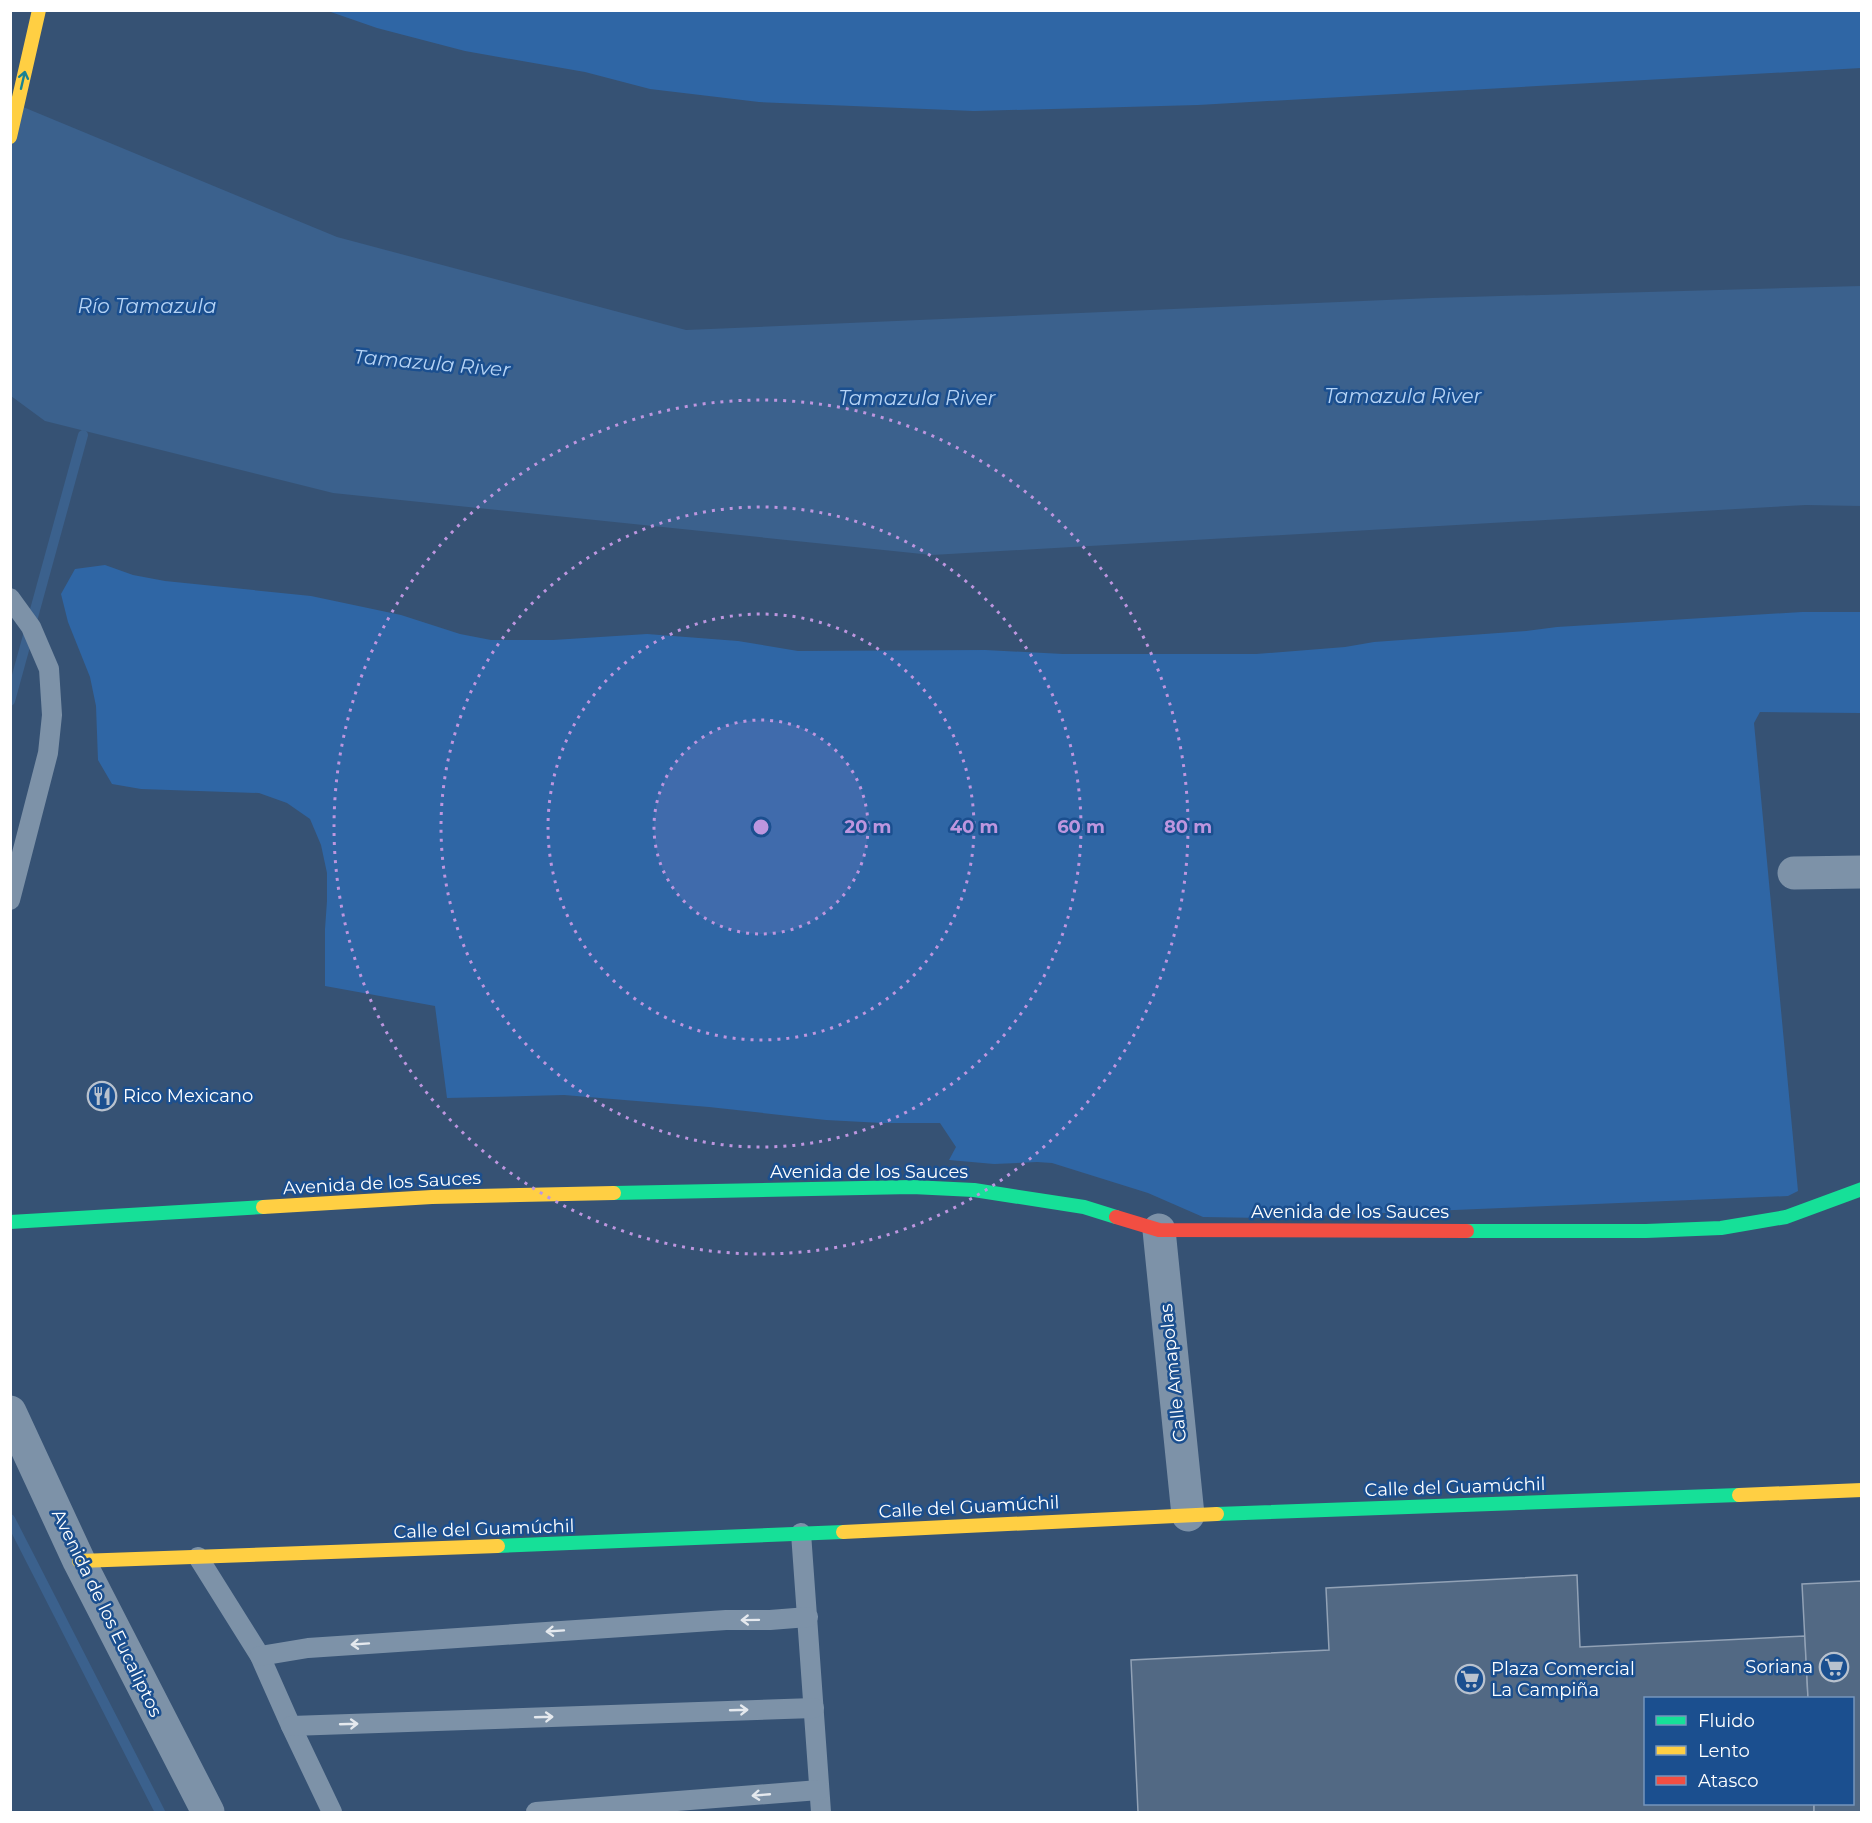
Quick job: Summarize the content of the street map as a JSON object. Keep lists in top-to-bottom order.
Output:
{
  "streets": {
    "street": [
      "Avenida de los Sauces",
      "Calle Amapolas",
      "Calle del Guamúchil",
      "Avenida de los Eucaliptos"
    ]
  },
  "crossings": [
    ["Avenida de los Sauces", "Calle Amapolas"],
    ["Calle Amapolas", "Calle del Guamúchil"],
    ["Calle del Guamúchil", "Avenida de los Eucaliptos"]
  ],
  "water": ["Río Tamazula", "Tamazula River"],
  "places": {
    "restaurant": ["Rico Mexicano"],
    "supermarket": ["Soriana", "Plaza Comercial La Campiña"]
  },
  "legend": ["Fluido", "Lento", "Atasco"],
  "rings": [
    "20 m",
    "40 m",
    "60 m",
    "80 m"
  ]
}
